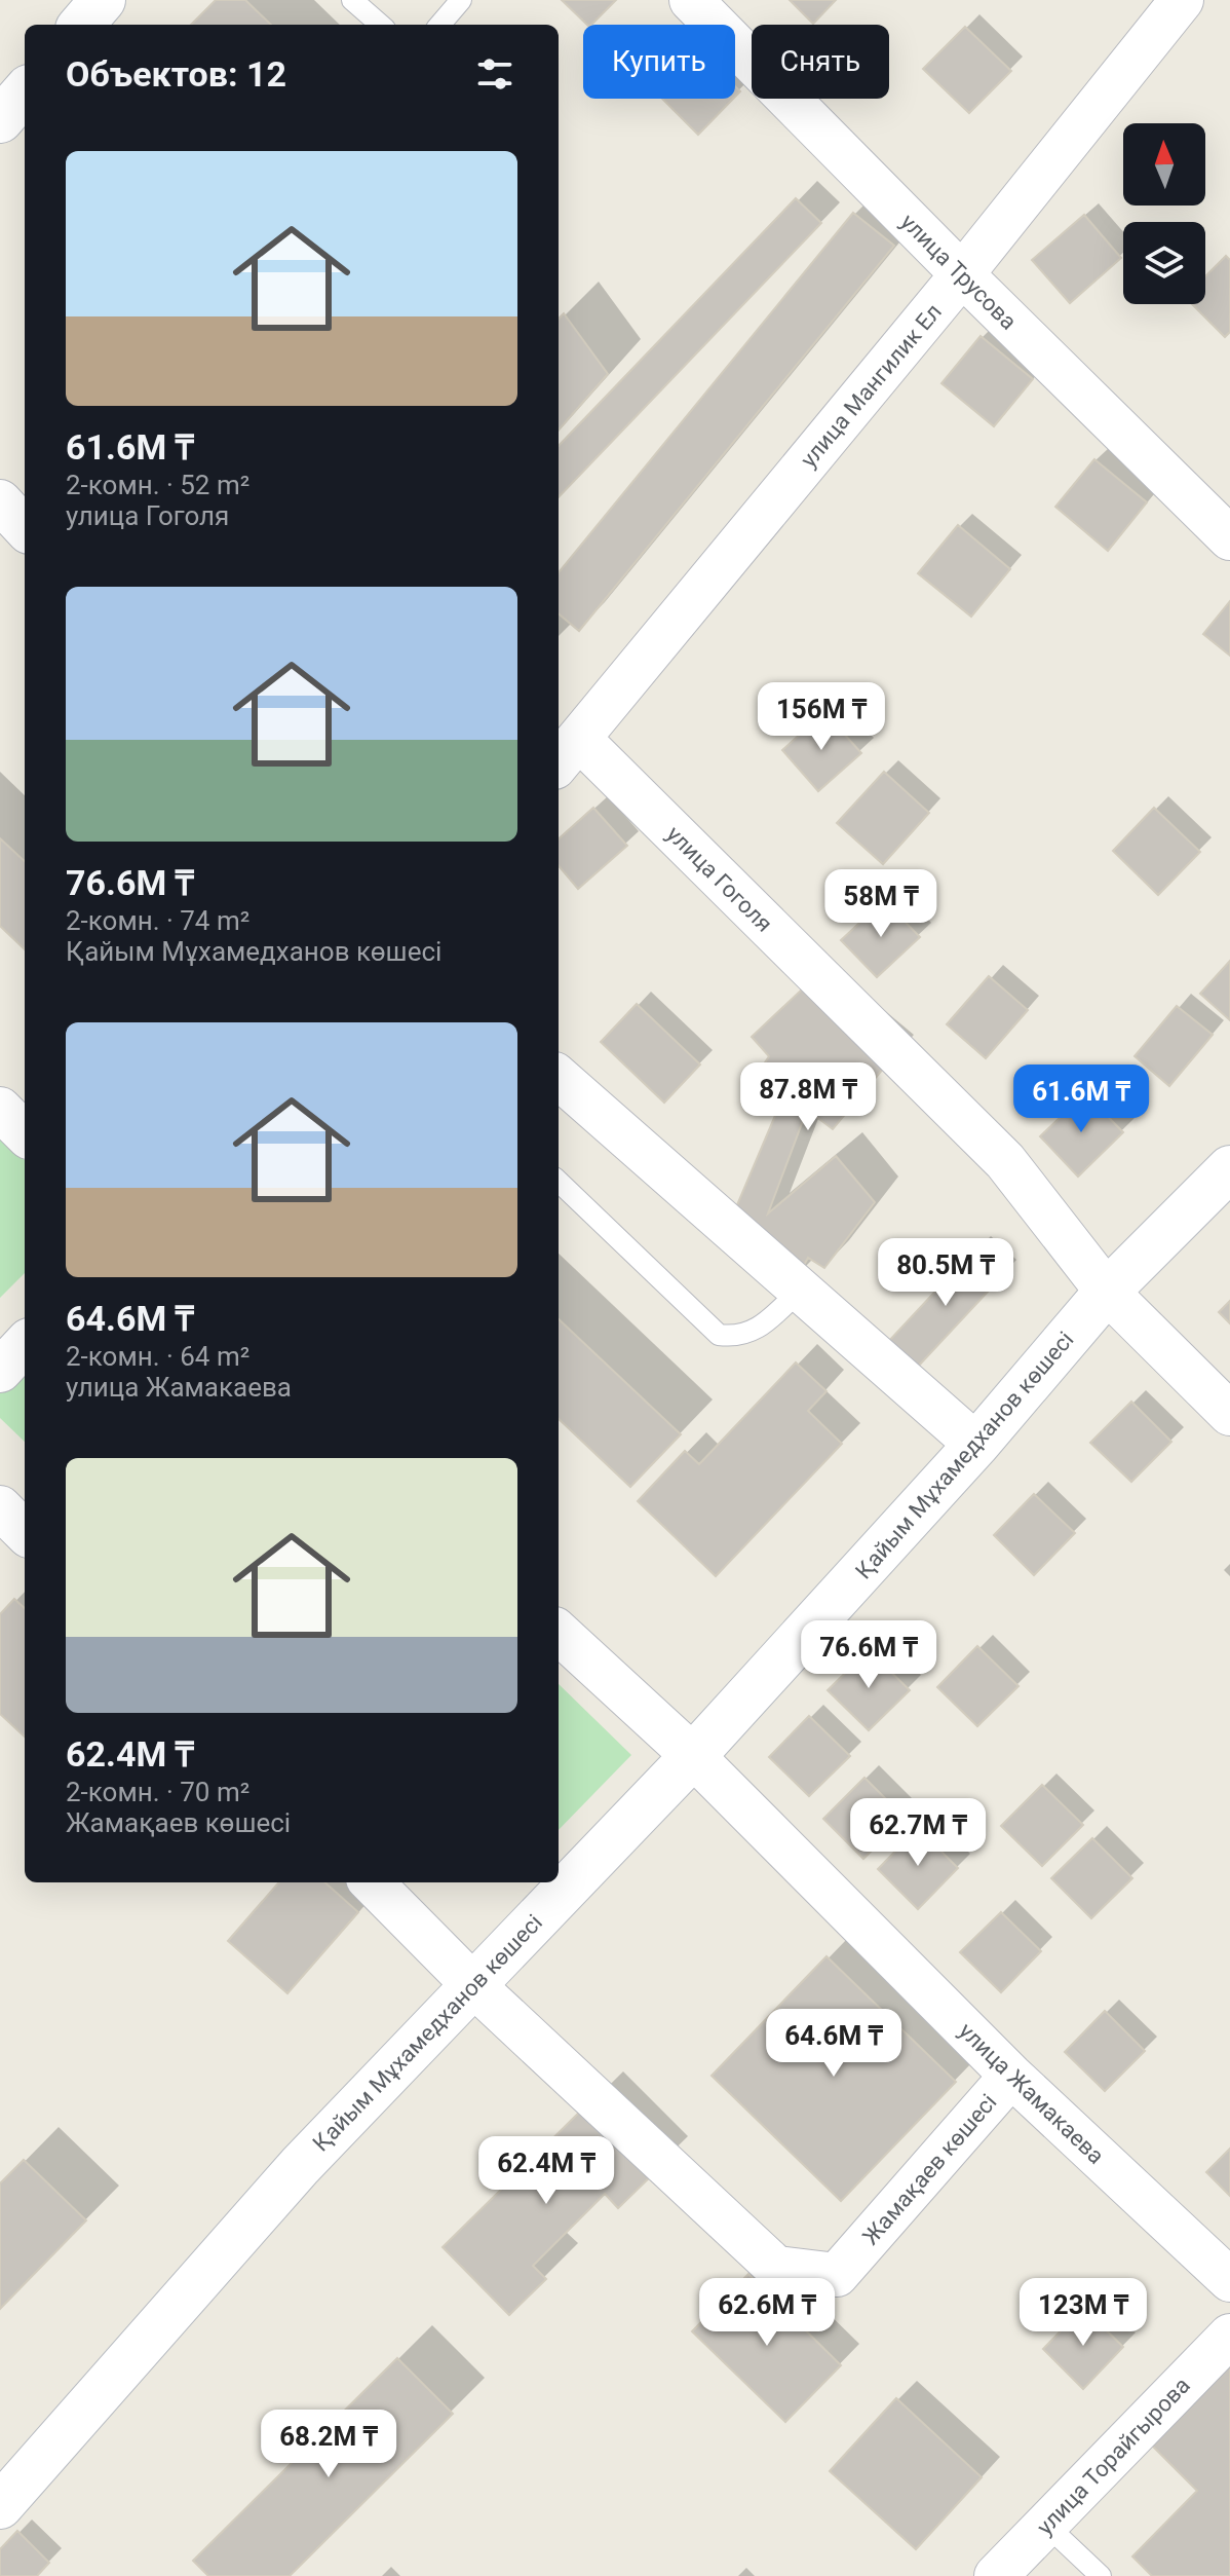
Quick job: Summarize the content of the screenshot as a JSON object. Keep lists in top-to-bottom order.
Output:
{
  "streets": {
    "street": [
      "улица Трусова",
      "улица Мангилик Ел",
      "улица Гоголя",
      "Қайым Мұхамедханов көшесі",
      "улица Жамакаева",
      "Жамақаев көшесі",
      "улица Торайгырова"
    ]
  },
  "crossings": [
    ["улица Трусова", "улица Мангилик Ел"],
    ["улица Мангилик Ел", "улица Гоголя"],
    ["улица Гоголя", "Қайым Мұхамедханов көшесі"],
    ["Қайым Мұхамедханов көшесі", "улица Жамакаева"],
    ["Қайым Мұхамедханов көшесі", "Жамақаев көшесі"],
    ["улица Жамакаева", "Жамақаев көшесі"]
  ],
  "north": "top",
  "page": {
    "chip": ["Купить", "Снять"],
    "heading": "Объектов: 12",
    "list": [
      {
        "name": "61.6M ₸",
        "note": "2-комн. · 52 m² · улица Гоголя"
      },
      {
        "name": "76.6M ₸",
        "note": "2-комн. · 74 m² · Қайым Мұхамедханов көшесі"
      },
      {
        "name": "64.6M ₸",
        "note": "2-комн. · 64 m² · улица Жамакаева"
      },
      {
        "name": "62.4M ₸",
        "note": "2-комн. · 70 m² · Жамақаев көшесі"
      }
    ],
    "price": [
      "156M ₸",
      "58M ₸",
      "87.8M ₸",
      "61.6M ₸",
      "80.5M ₸",
      "76.6M ₸",
      "62.7M ₸",
      "64.6M ₸",
      "62.4M ₸",
      "62.6M ₸",
      "123M ₸",
      "68.2M ₸"
    ]
  }
}
